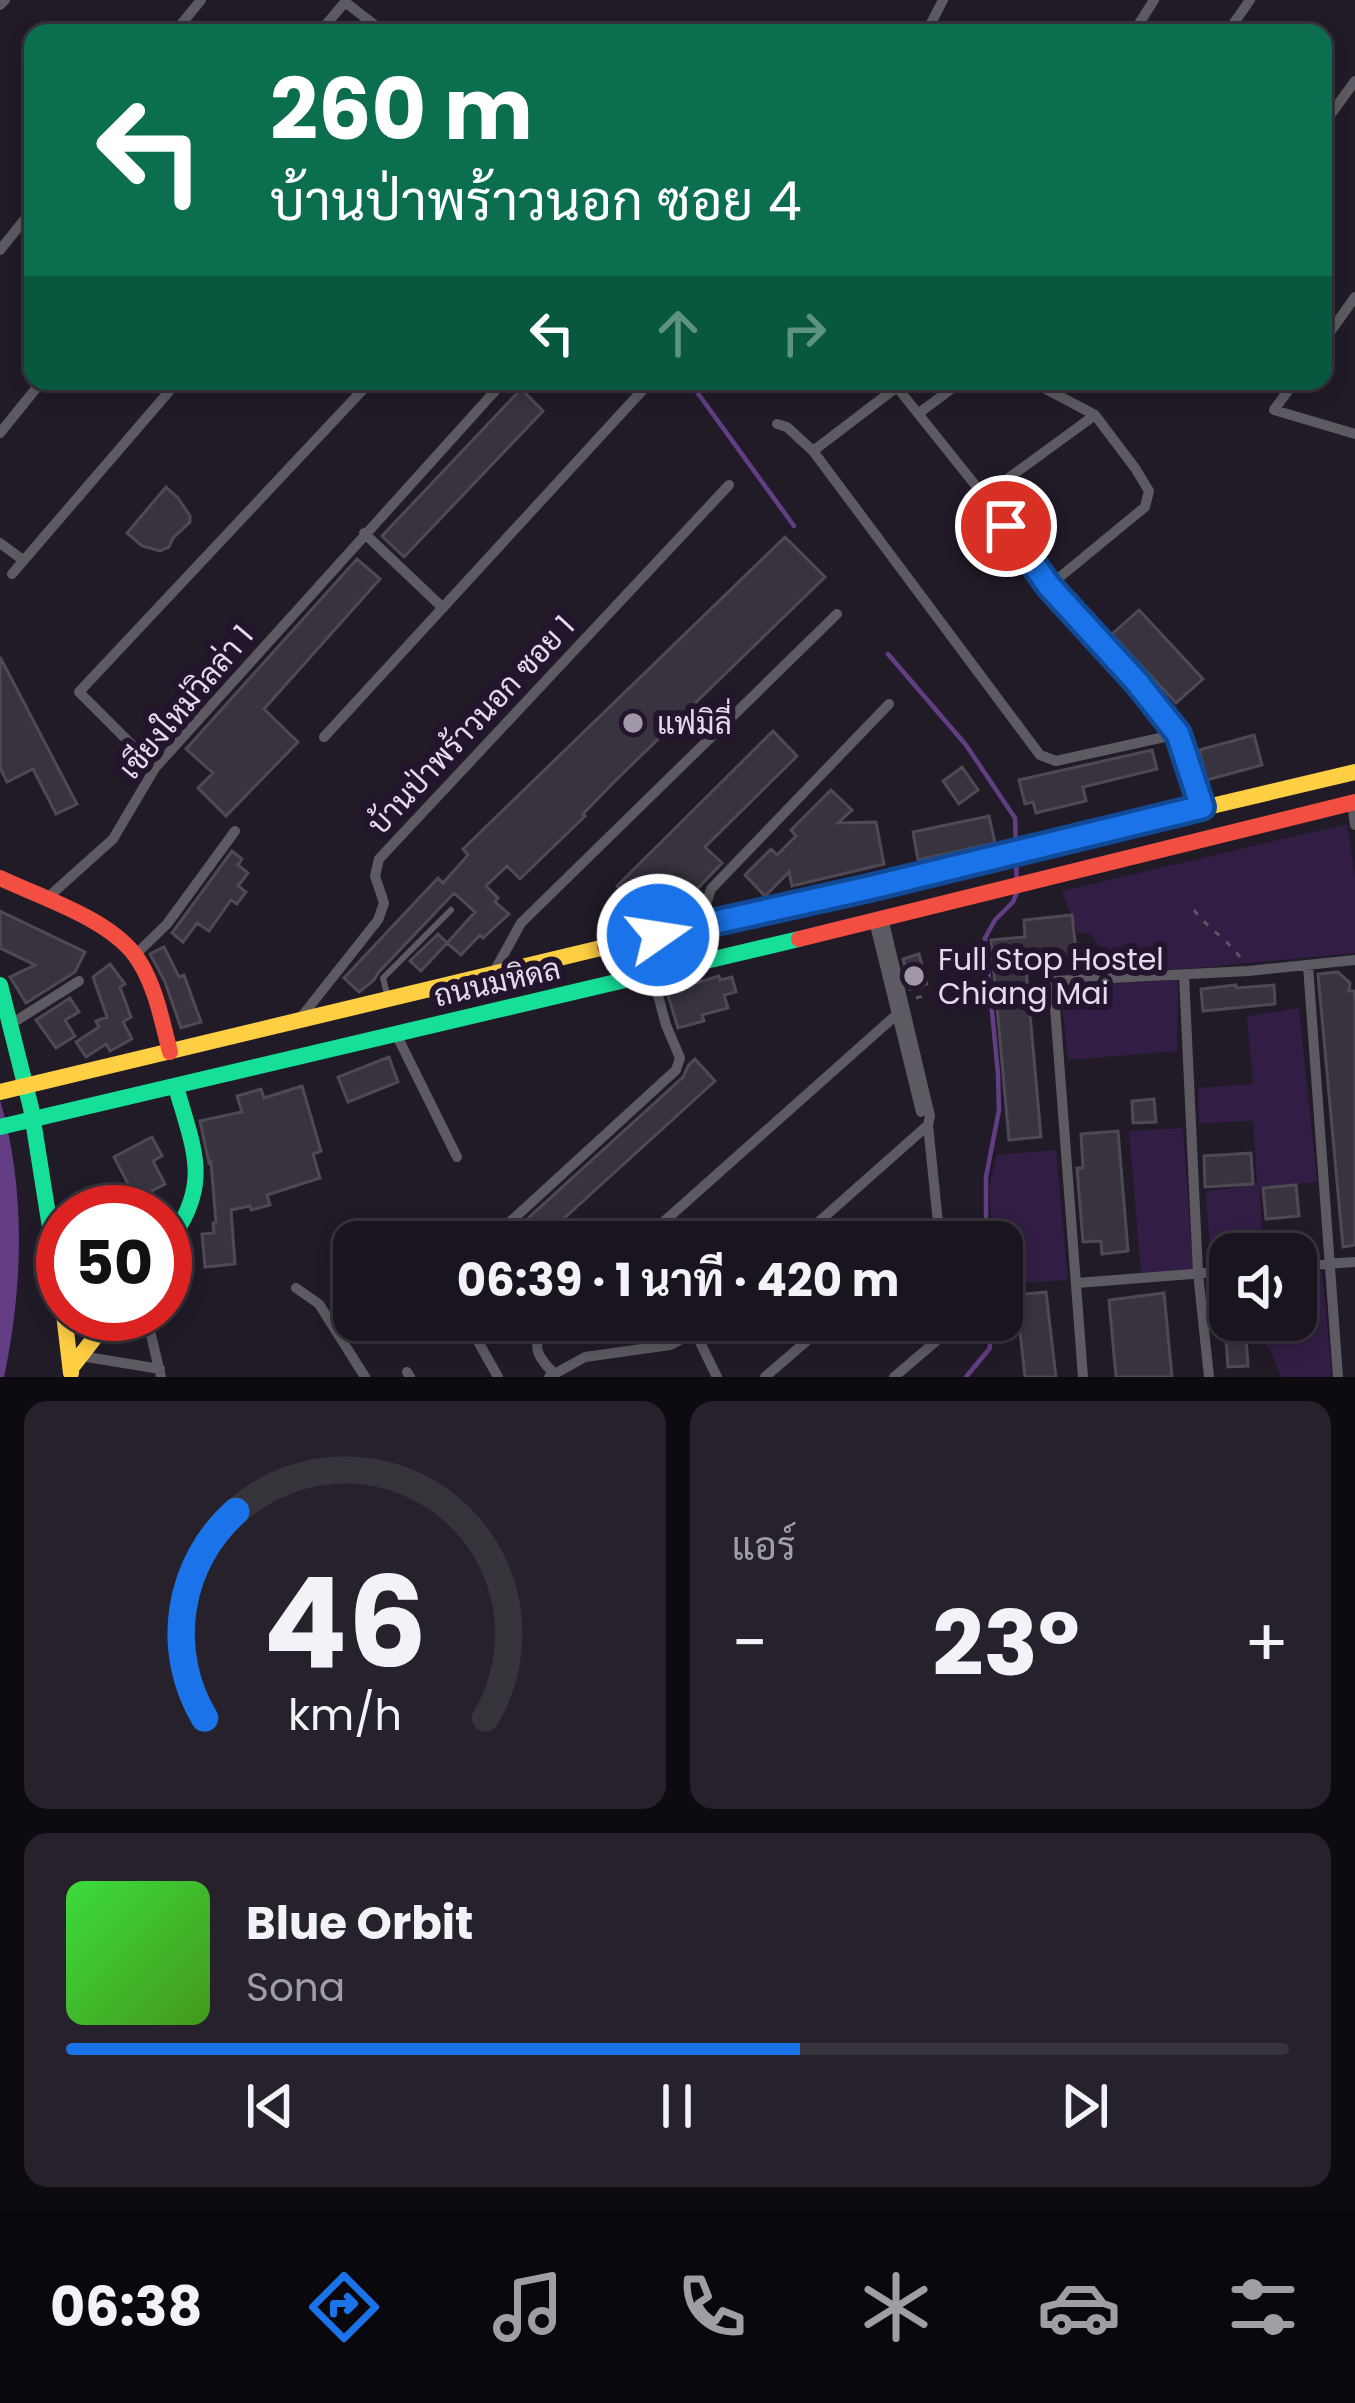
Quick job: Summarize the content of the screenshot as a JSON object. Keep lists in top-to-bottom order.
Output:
{
  "streets": {
    "main road": ["ถนนมหิดล"],
    "street": ["เชียงใหม่วิลล่า 1", "บ้านป่าพร้าวนอก ซอย 1"]
  },
  "crossings": [
    ["บ้านป่าพร้าวนอก ซอย 1", "ถนนมหิดล"]
  ],
  "places": ["แฟมิลี่", "Full Stop Hostel Chiang Mai"],
  "page": {
    "turn": ["260 m", "บ้านป่าพร้าวนอก ซอย 4"],
    "limit": "50",
    "trip": "06:39 · 1 นาที · 420 m",
    "tile": "แอร์",
    "heat": ["−", "23°", "+"],
    "song": ["Blue Orbit", "Sona"],
    "tabs": "06:38",
    "gauge": ["46", "km/h"]
  }
}
